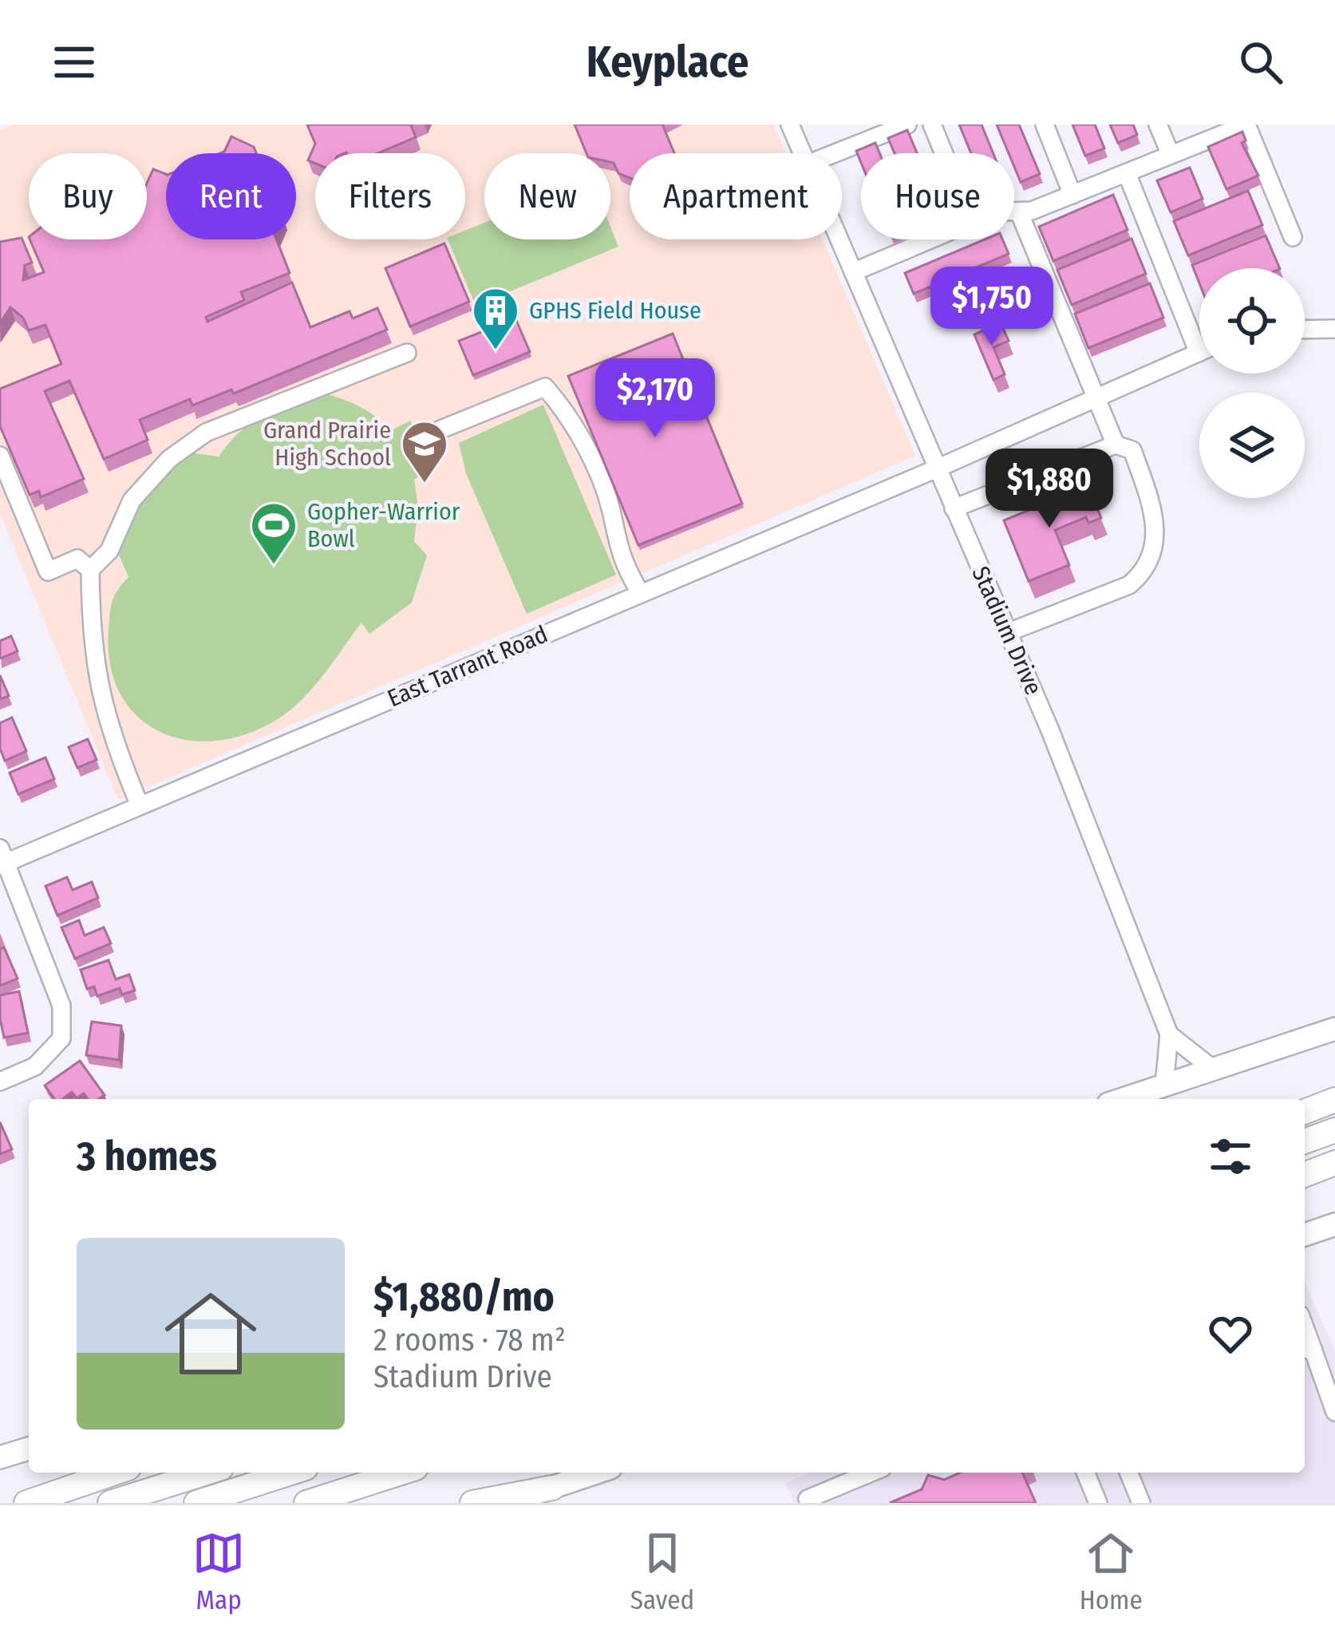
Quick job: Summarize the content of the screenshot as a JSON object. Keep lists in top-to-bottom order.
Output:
{
  "streets": {
    "street": ["Stadium Drive", "East Tarrant Road"]
  },
  "crossings": [
    ["Stadium Drive", "East Tarrant Road"]
  ],
  "places": {
    "building": ["GPHS Field House"],
    "school or university": ["Grand Prairie High School"],
    "sports": ["Gopher-Warrior Bowl"]
  },
  "page": {
    "header": "Keyplace",
    "chip": [
      "Buy",
      "Rent",
      "Filters",
      "New",
      "Apartment",
      "House"
    ],
    "price": ["$1,750", "$2,170", "$1,880"],
    "heading": "3 homes",
    "list": [
      {
        "name": "$1,880/mo",
        "note": "2 rooms · 78 m² · Stadium Drive"
      }
    ],
    "tabs": ["Map", "Saved", "Home"]
  }
}
